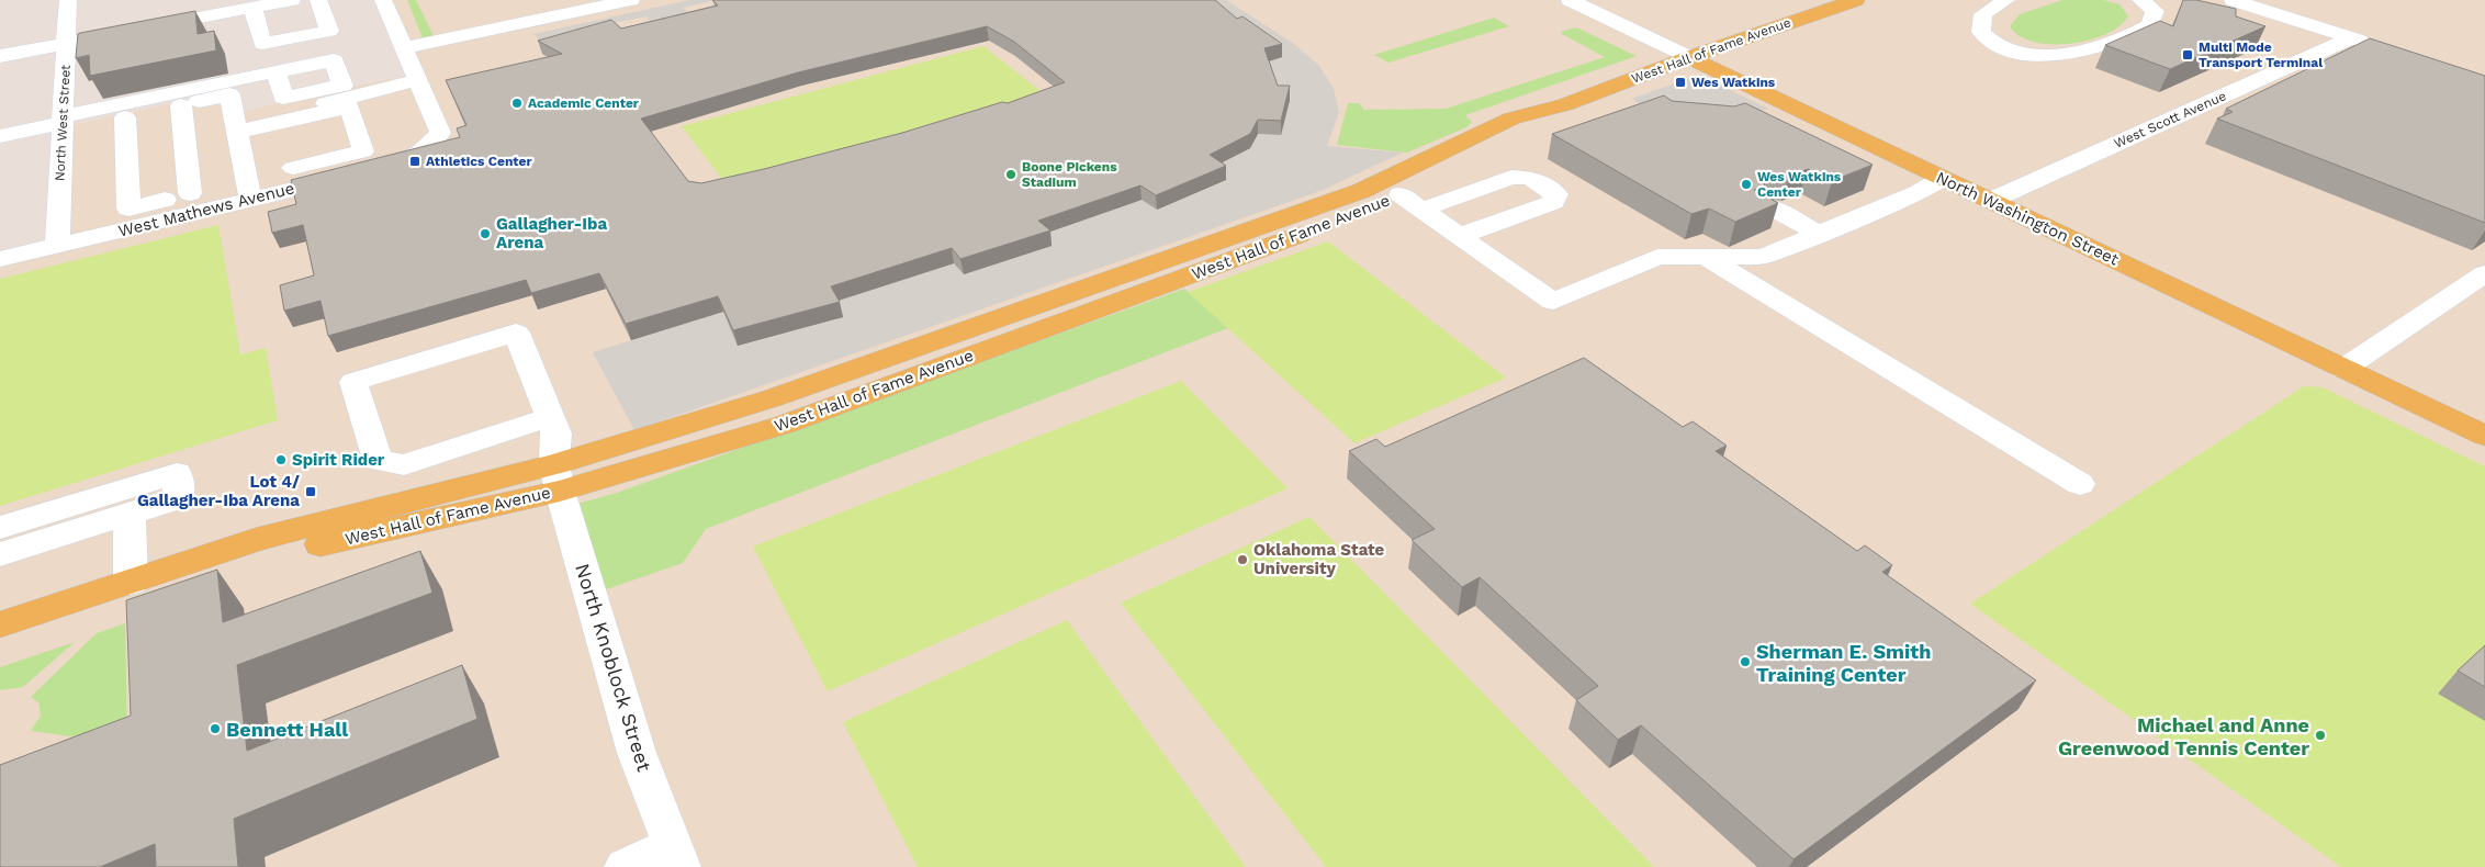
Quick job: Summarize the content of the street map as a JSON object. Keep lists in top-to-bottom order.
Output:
{
  "streets": {
    "main road": ["West Hall of Fame Avenue", "North Washington Street"],
    "street": [
      "West Scott Avenue",
      "North West Street",
      "West Mathews Avenue",
      "North Knoblock Street"
    ]
  },
  "crossings": [
    ["West Hall of Fame Avenue", "North Washington Street"],
    ["West Hall of Fame Avenue", "North Knoblock Street"],
    ["West Scott Avenue", "North Washington Street"],
    ["North West Street", "West Mathews Avenue"]
  ],
  "places": {
    "transit": [
      "Multi Mode Transport Terminal",
      "Wes Watkins",
      "Athletics Center",
      "Lot 4/ Gallagher-Iba Arena"
    ],
    "other": [
      "Academic Center",
      "Boone Pickens Stadium",
      "Wes Watkins Center",
      "Gallagher-Iba Arena",
      "Spirit Rider",
      "Oklahoma State University",
      "Sherman E. Smith Training Center",
      "Bennett Hall",
      "Michael and Anne Greenwood Tennis Center"
    ]
  }
}
